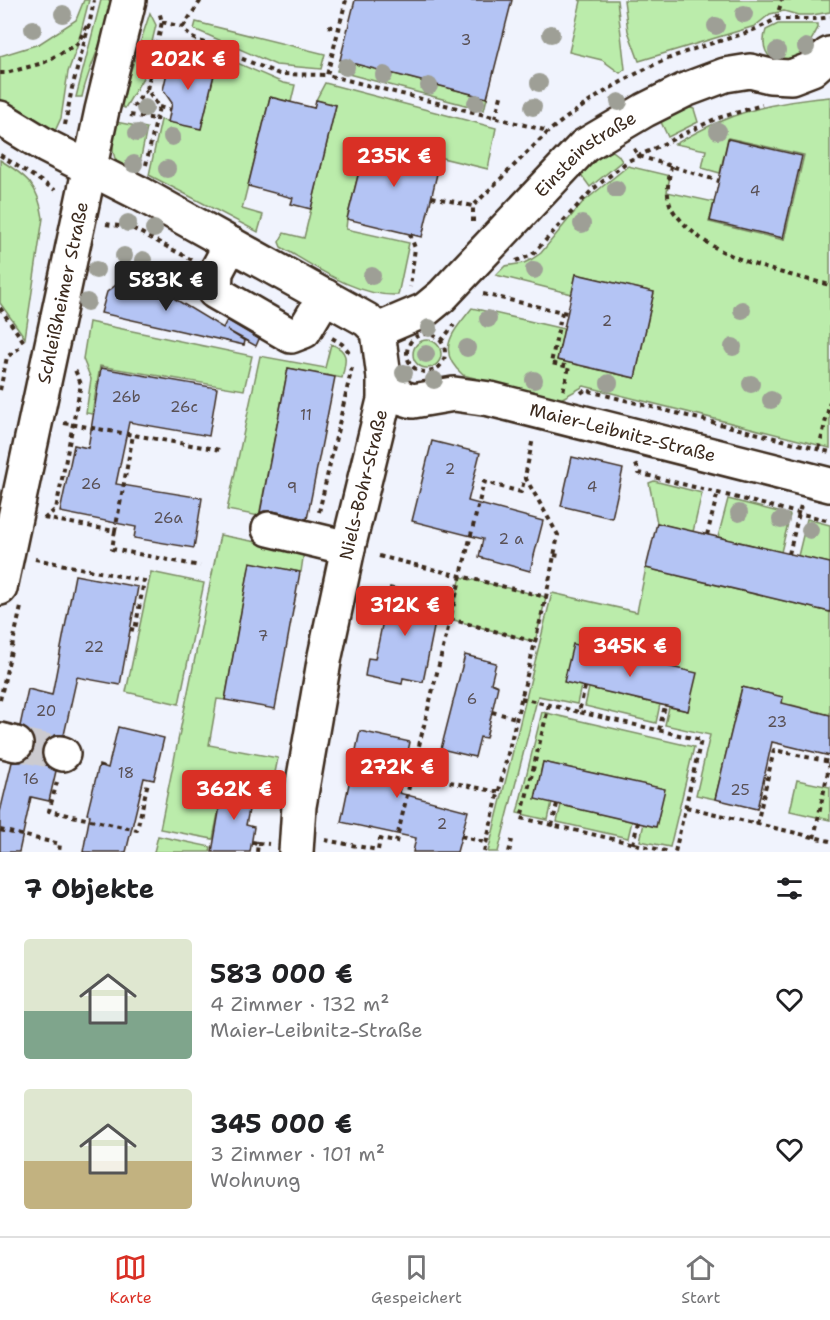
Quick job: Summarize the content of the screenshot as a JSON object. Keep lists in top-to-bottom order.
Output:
{
  "streets": {
    "street": [
      "Einsteinstraße",
      "Schleißheimer Straße",
      "Maier-Leibnitz-Straße",
      "Niels-Bohr-Straße"
    ]
  },
  "house_numbers": [
    "3",
    "4",
    "2",
    "26b",
    "26c",
    "11",
    "2",
    "26",
    "4",
    "9",
    "26a",
    "2 a",
    "7",
    "22",
    "6",
    "20",
    "23",
    "18",
    "16",
    "25",
    "2"
  ],
  "page": {
    "price": [
      "202K €",
      "235K €",
      "583K €",
      "312K €",
      "345K €",
      "272K €",
      "362K €"
    ],
    "heading": "7 Objekte",
    "list": [
      {
        "name": "583 000 €",
        "note": "4 Zimmer · 132 m² · Maier-Leibnitz-Straße"
      },
      {
        "name": "345 000 €",
        "note": "3 Zimmer · 101 m² · Wohnung"
      }
    ],
    "tabs": ["Karte", "Gespeichert", "Start"]
  }
}
